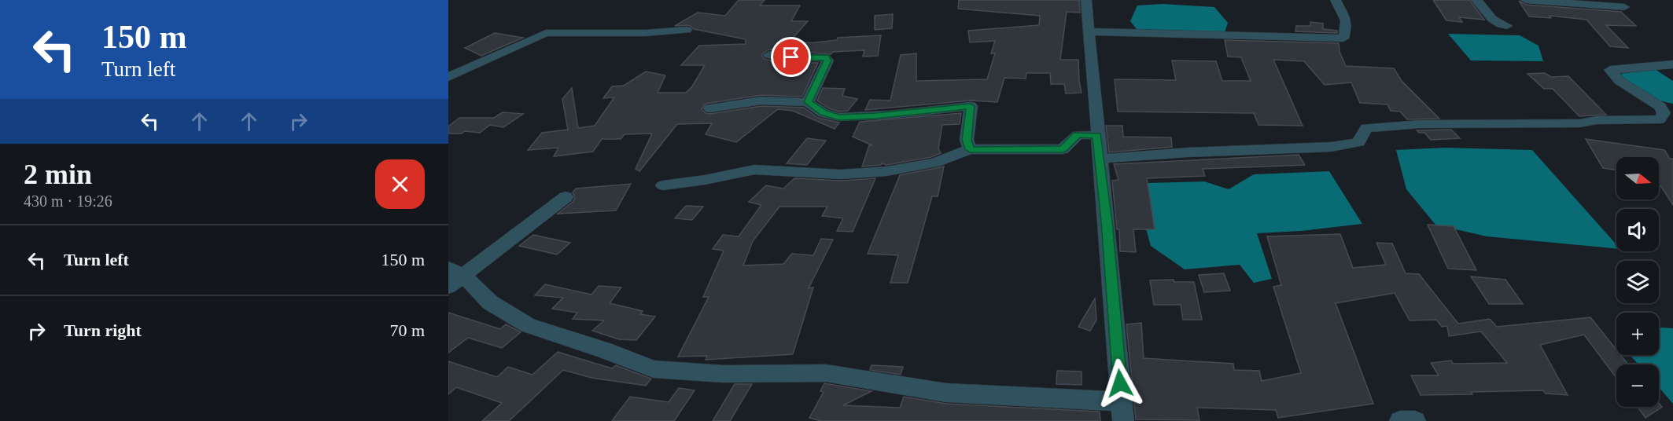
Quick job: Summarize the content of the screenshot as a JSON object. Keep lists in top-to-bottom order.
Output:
{
  "north": "right",
  "page": {
    "turn": ["150 m", "Turn left"],
    "heading": ["2 min", "430 m · 19:26"],
    "map_buttons": ["+", "−"],
    "list": [
      {
        "name": "Turn left",
        "value": "150 m"
      },
      {
        "name": "Turn right",
        "value": "70 m"
      }
    ]
  }
}
